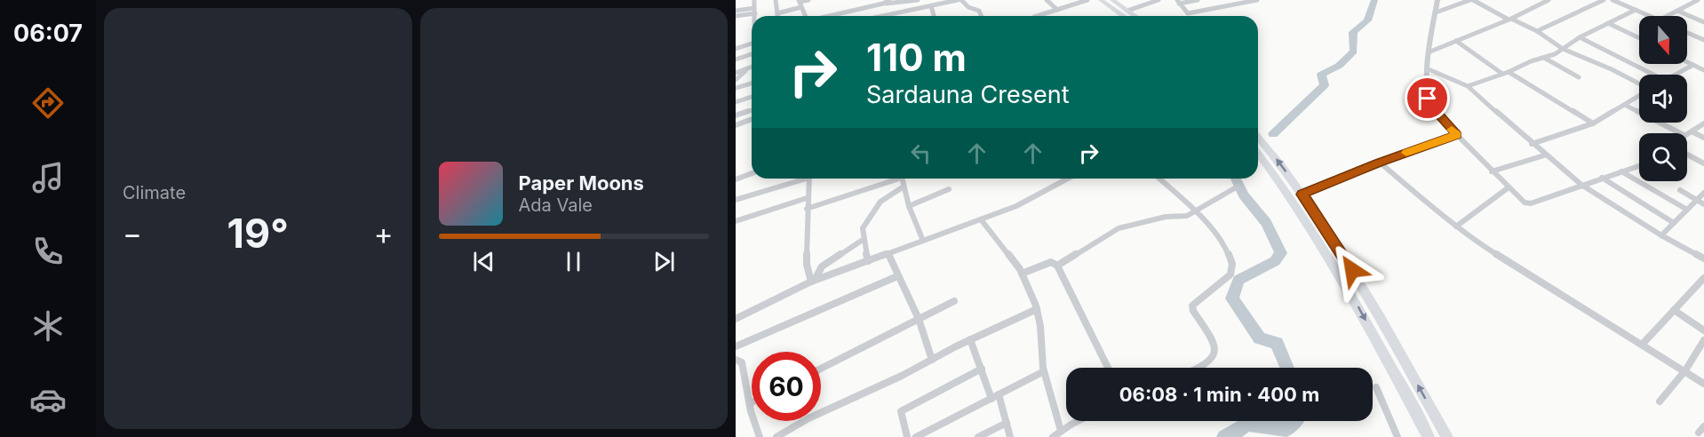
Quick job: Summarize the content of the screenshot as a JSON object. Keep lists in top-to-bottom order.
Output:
{
  "north": "bottom",
  "page": {
    "tabs": "06:07",
    "tile": "Climate",
    "turn": ["110 m", "Sardauna Cresent"],
    "song": ["Paper Moons", "Ada Vale"],
    "heat": ["−", "19°", "+"],
    "limit": "60",
    "trip": "06:08 · 1 min · 400 m"
  }
}
